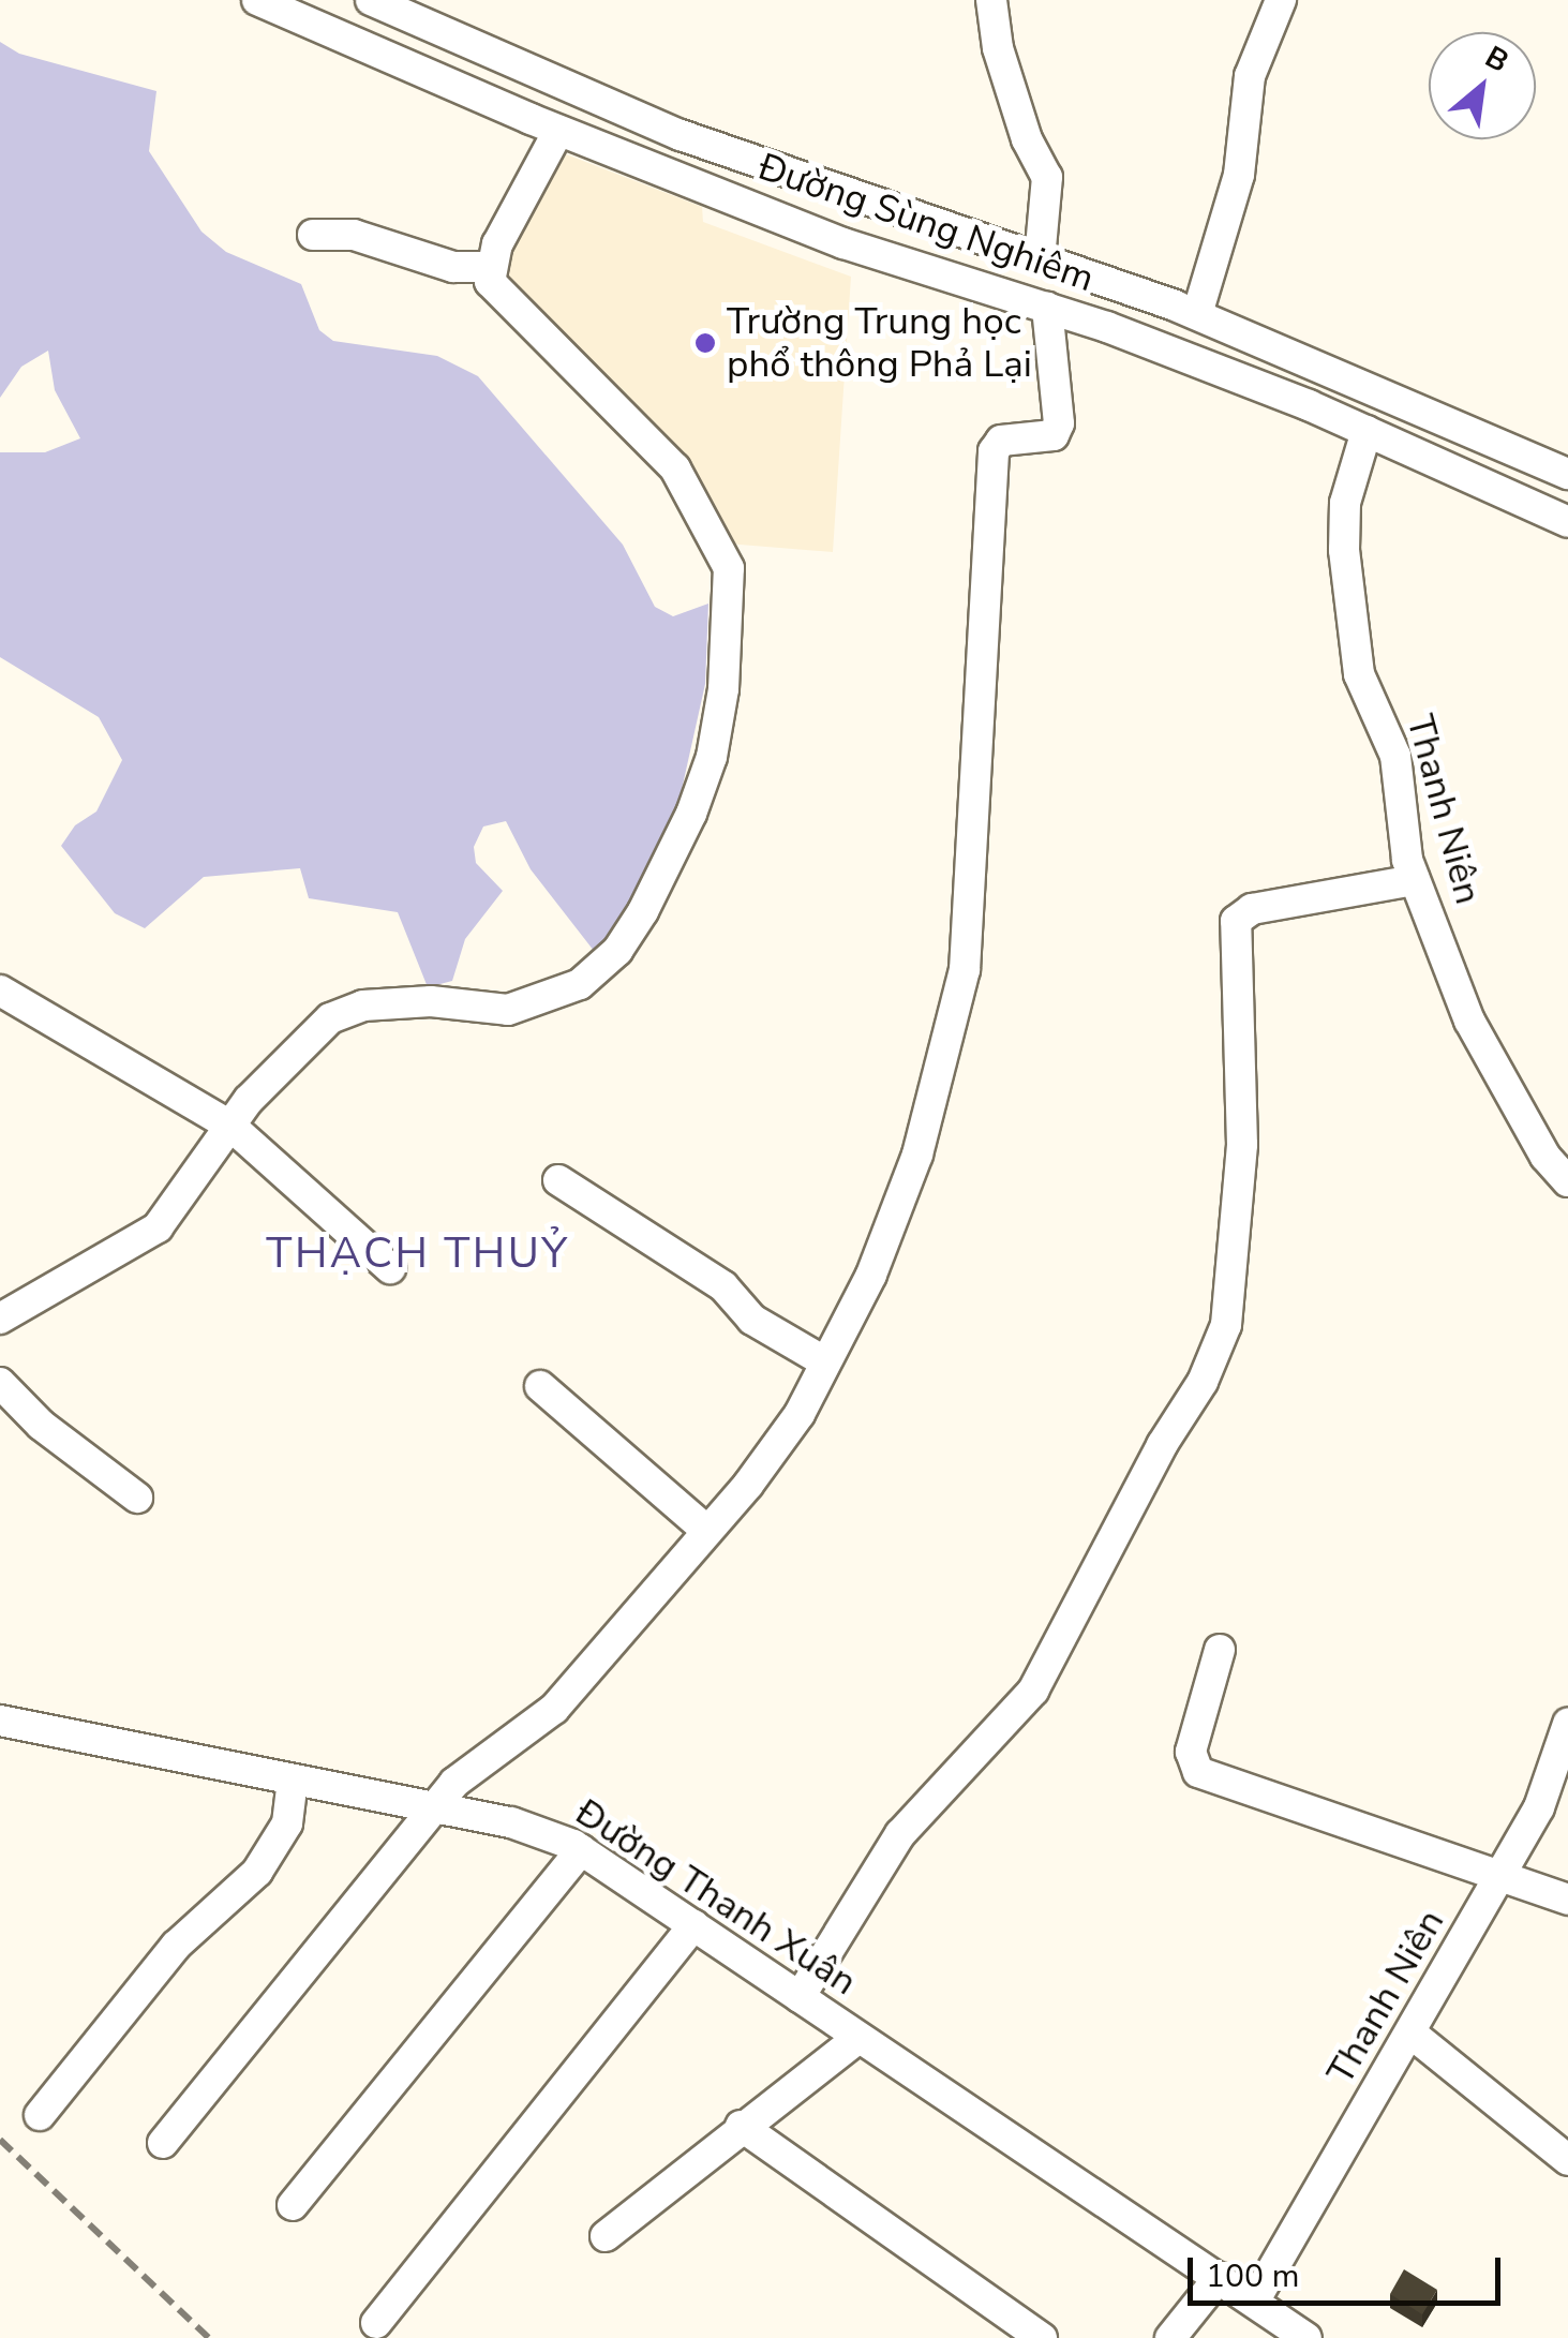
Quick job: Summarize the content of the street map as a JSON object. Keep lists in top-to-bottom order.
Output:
{
  "streets": {
    "street": ["Đường Sùng Nghiêm", "Thanh Niên", "Đường Thanh Xuân"]
  },
  "crossings": [
    ["Đường Sùng Nghiêm", "Thanh Niên"],
    ["Thanh Niên", "Đường Thanh Xuân"]
  ],
  "districts": ["THẠCH THUỶ"],
  "places": ["Trường Trung học phổ thông Phả Lại"],
  "scale_bar": "100 m",
  "north": "top right"
}
